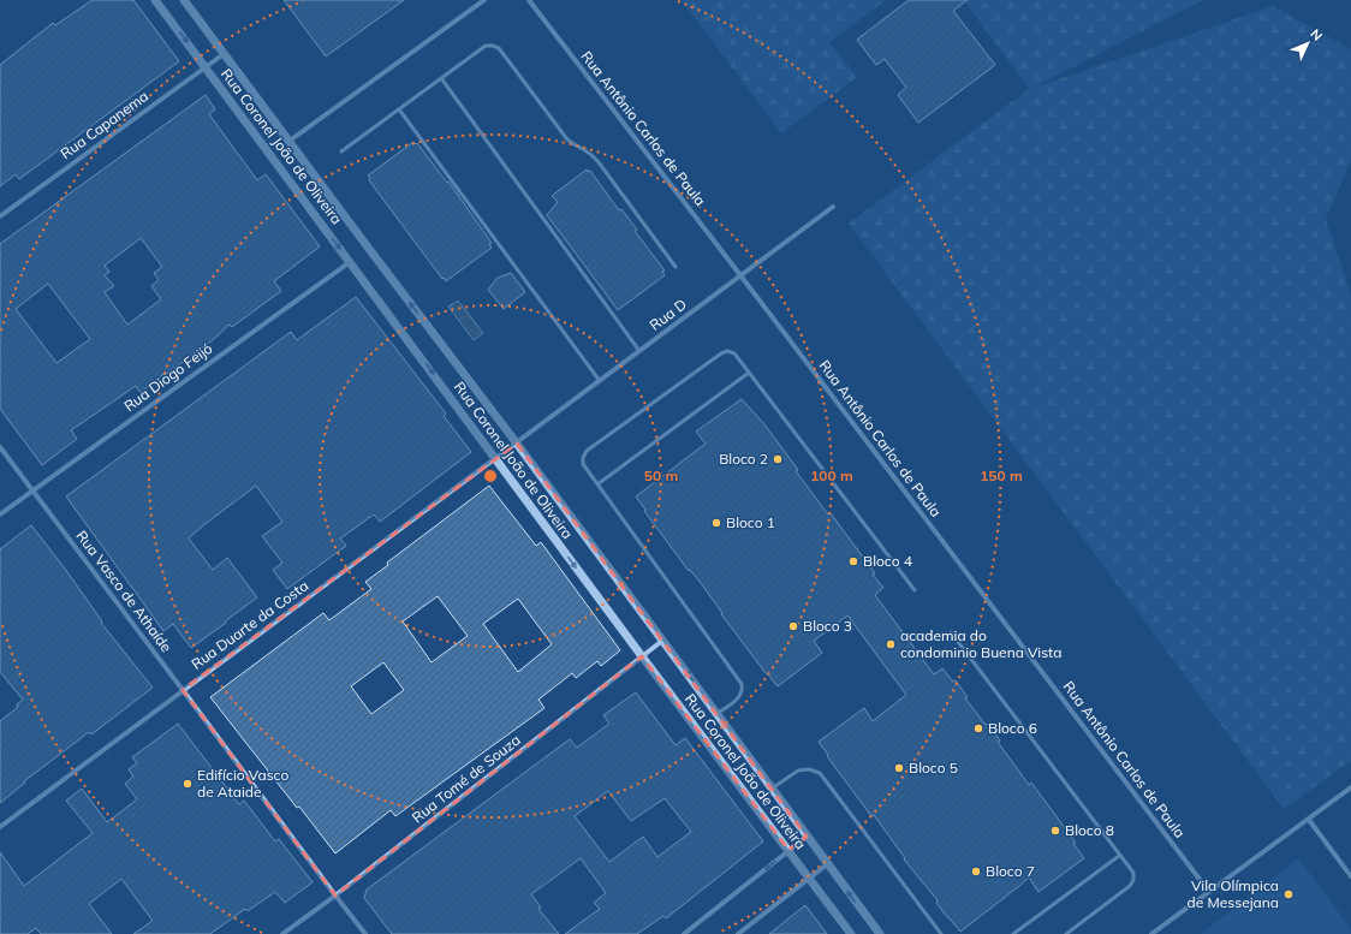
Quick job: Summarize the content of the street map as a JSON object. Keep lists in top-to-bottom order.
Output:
{
  "streets": {
    "street": [
      "Rua Capanema",
      "Rua Antônio Carlos de Paula",
      "Rua Coronel João de Oliveira",
      "Rua D",
      "Rua Diogo Feijó",
      "Rua Vasco de Athaíde",
      "Rua Duarte da Costa",
      "Rua Tomé de Souza"
    ]
  },
  "crossings": [
    ["Rua Capanema", "Rua Coronel João de Oliveira"],
    ["Rua Antônio Carlos de Paula", "Rua D"],
    ["Rua Coronel João de Oliveira", "Rua D"],
    ["Rua Coronel João de Oliveira", "Rua Diogo Feijó"],
    ["Rua Coronel João de Oliveira", "Rua Duarte da Costa"],
    ["Rua Coronel João de Oliveira", "Rua Tomé de Souza"],
    ["Rua D", "Rua Duarte da Costa"],
    ["Rua Diogo Feijó", "Rua Vasco de Athaíde"],
    ["Rua Vasco de Athaíde", "Rua Duarte da Costa"],
    ["Rua Vasco de Athaíde", "Rua Tomé de Souza"]
  ],
  "places": [
    "Bloco 2",
    "Bloco 1",
    "Bloco 4",
    "Bloco 3",
    "academia do condominio Buena Vista",
    "Bloco 6",
    "Bloco 5",
    "Edifício Vasco de Ataide",
    "Bloco 8",
    "Bloco 7",
    "Vila Olímpica de Messejana"
  ],
  "north": "top right",
  "rings": ["50 m", "100 m", "150 m"]
}
